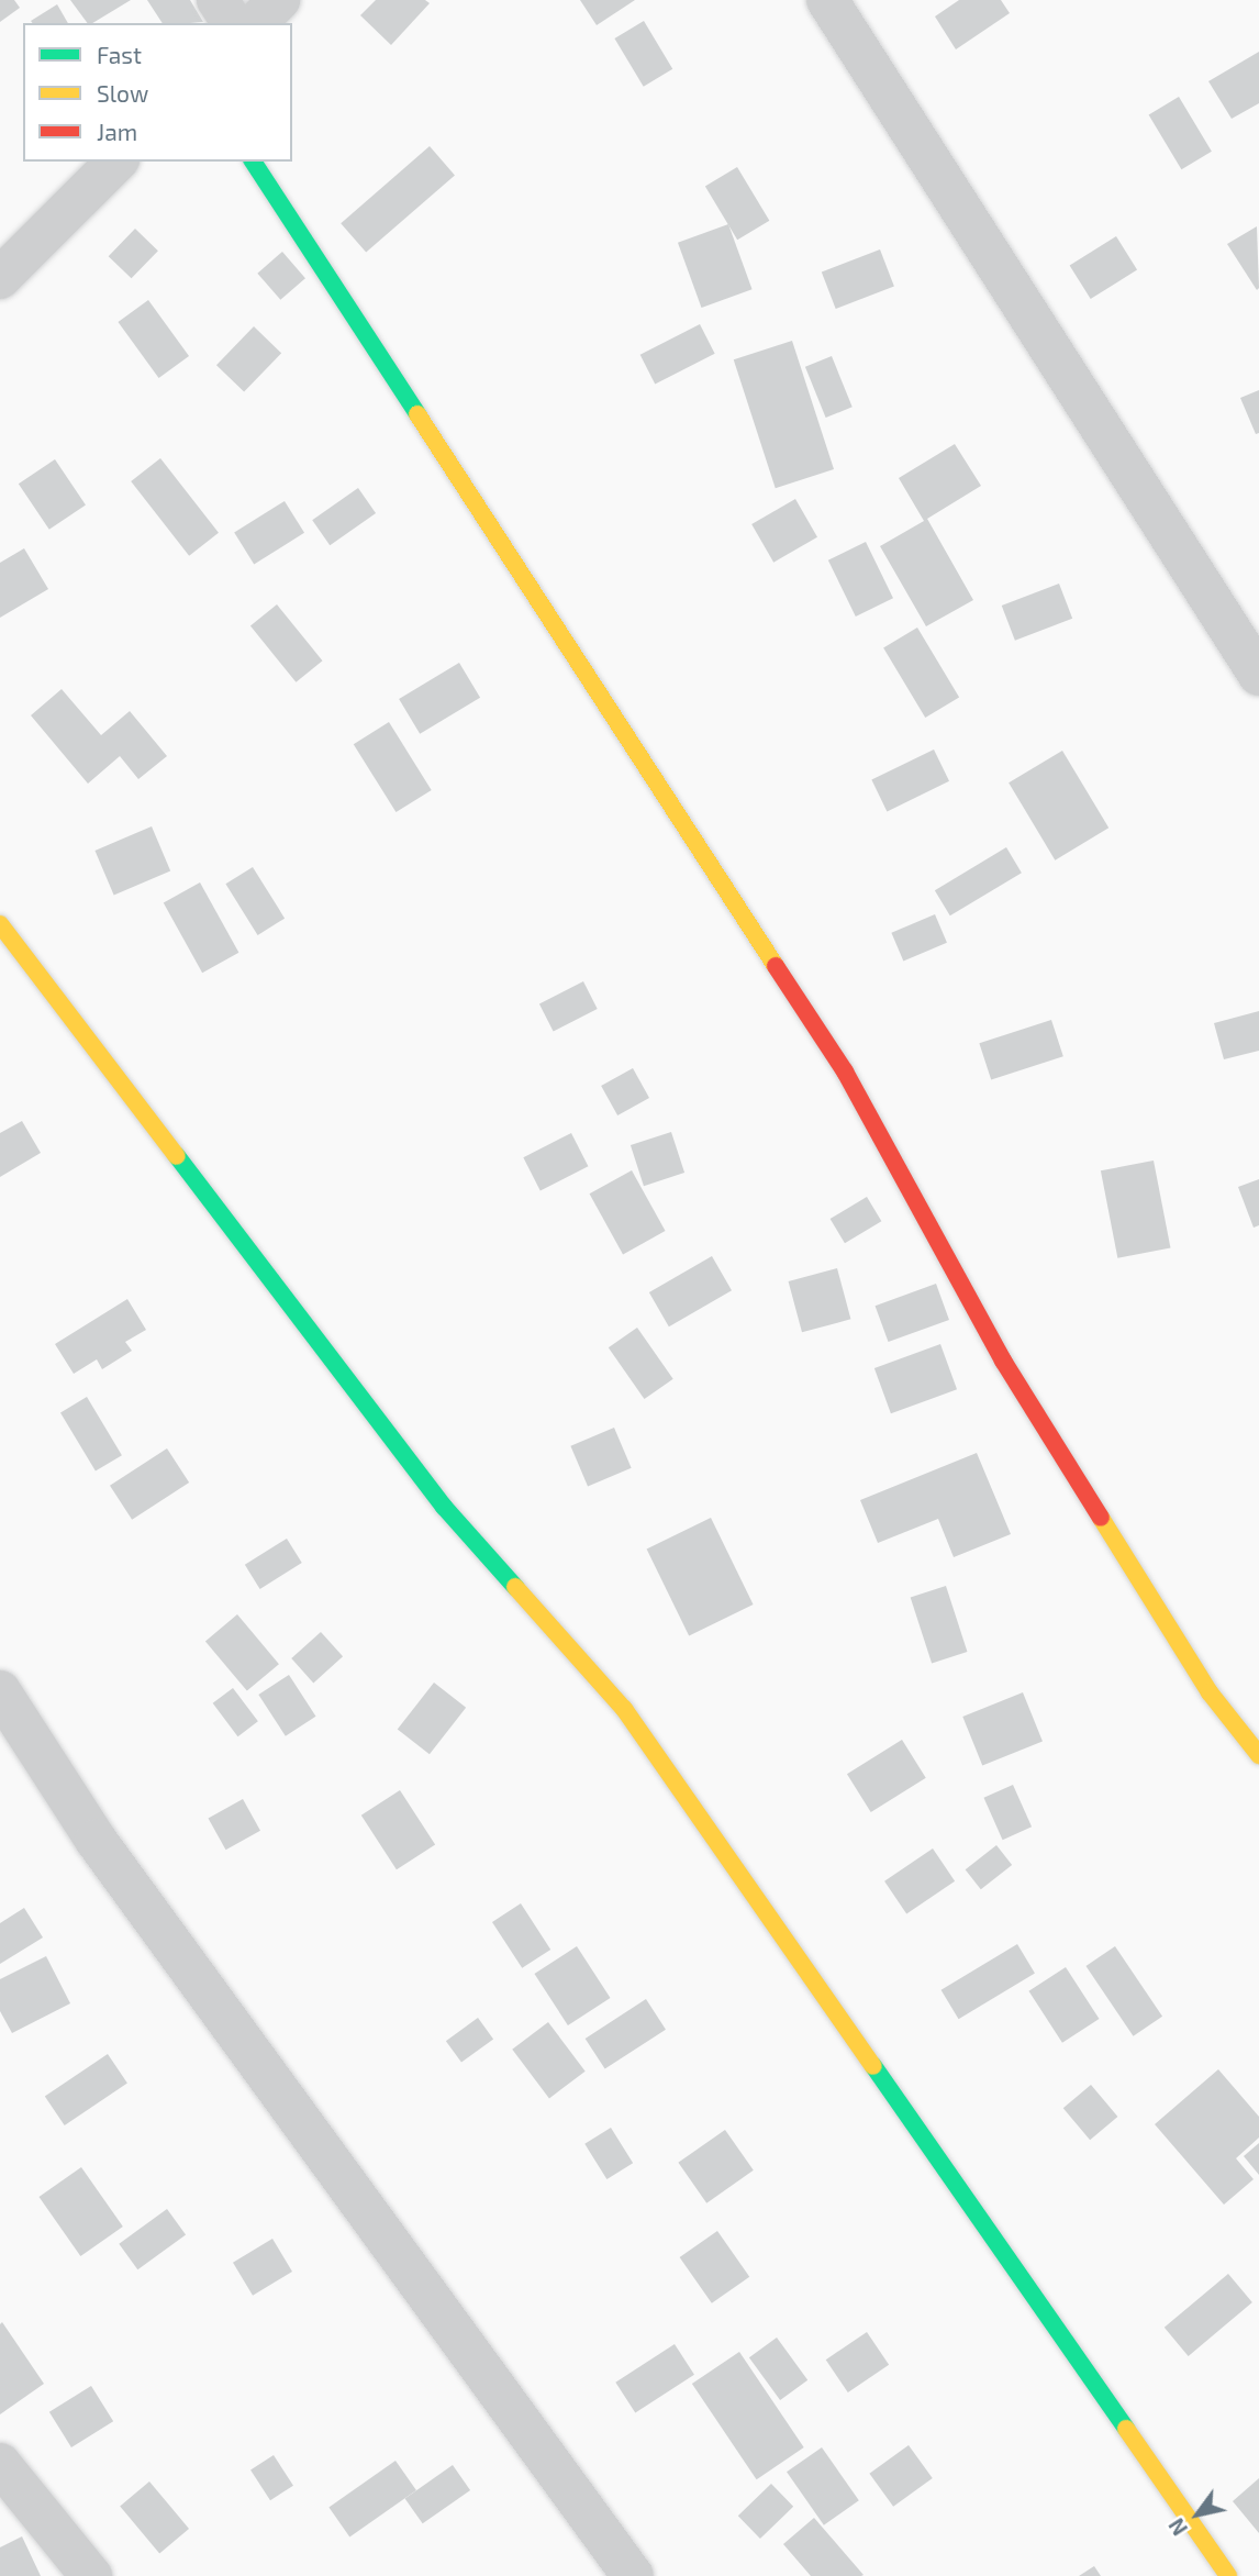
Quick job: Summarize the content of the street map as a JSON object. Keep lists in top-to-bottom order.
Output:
{
  "legend": ["Fast", "Slow", "Jam"],
  "north": "bottom left"
}
